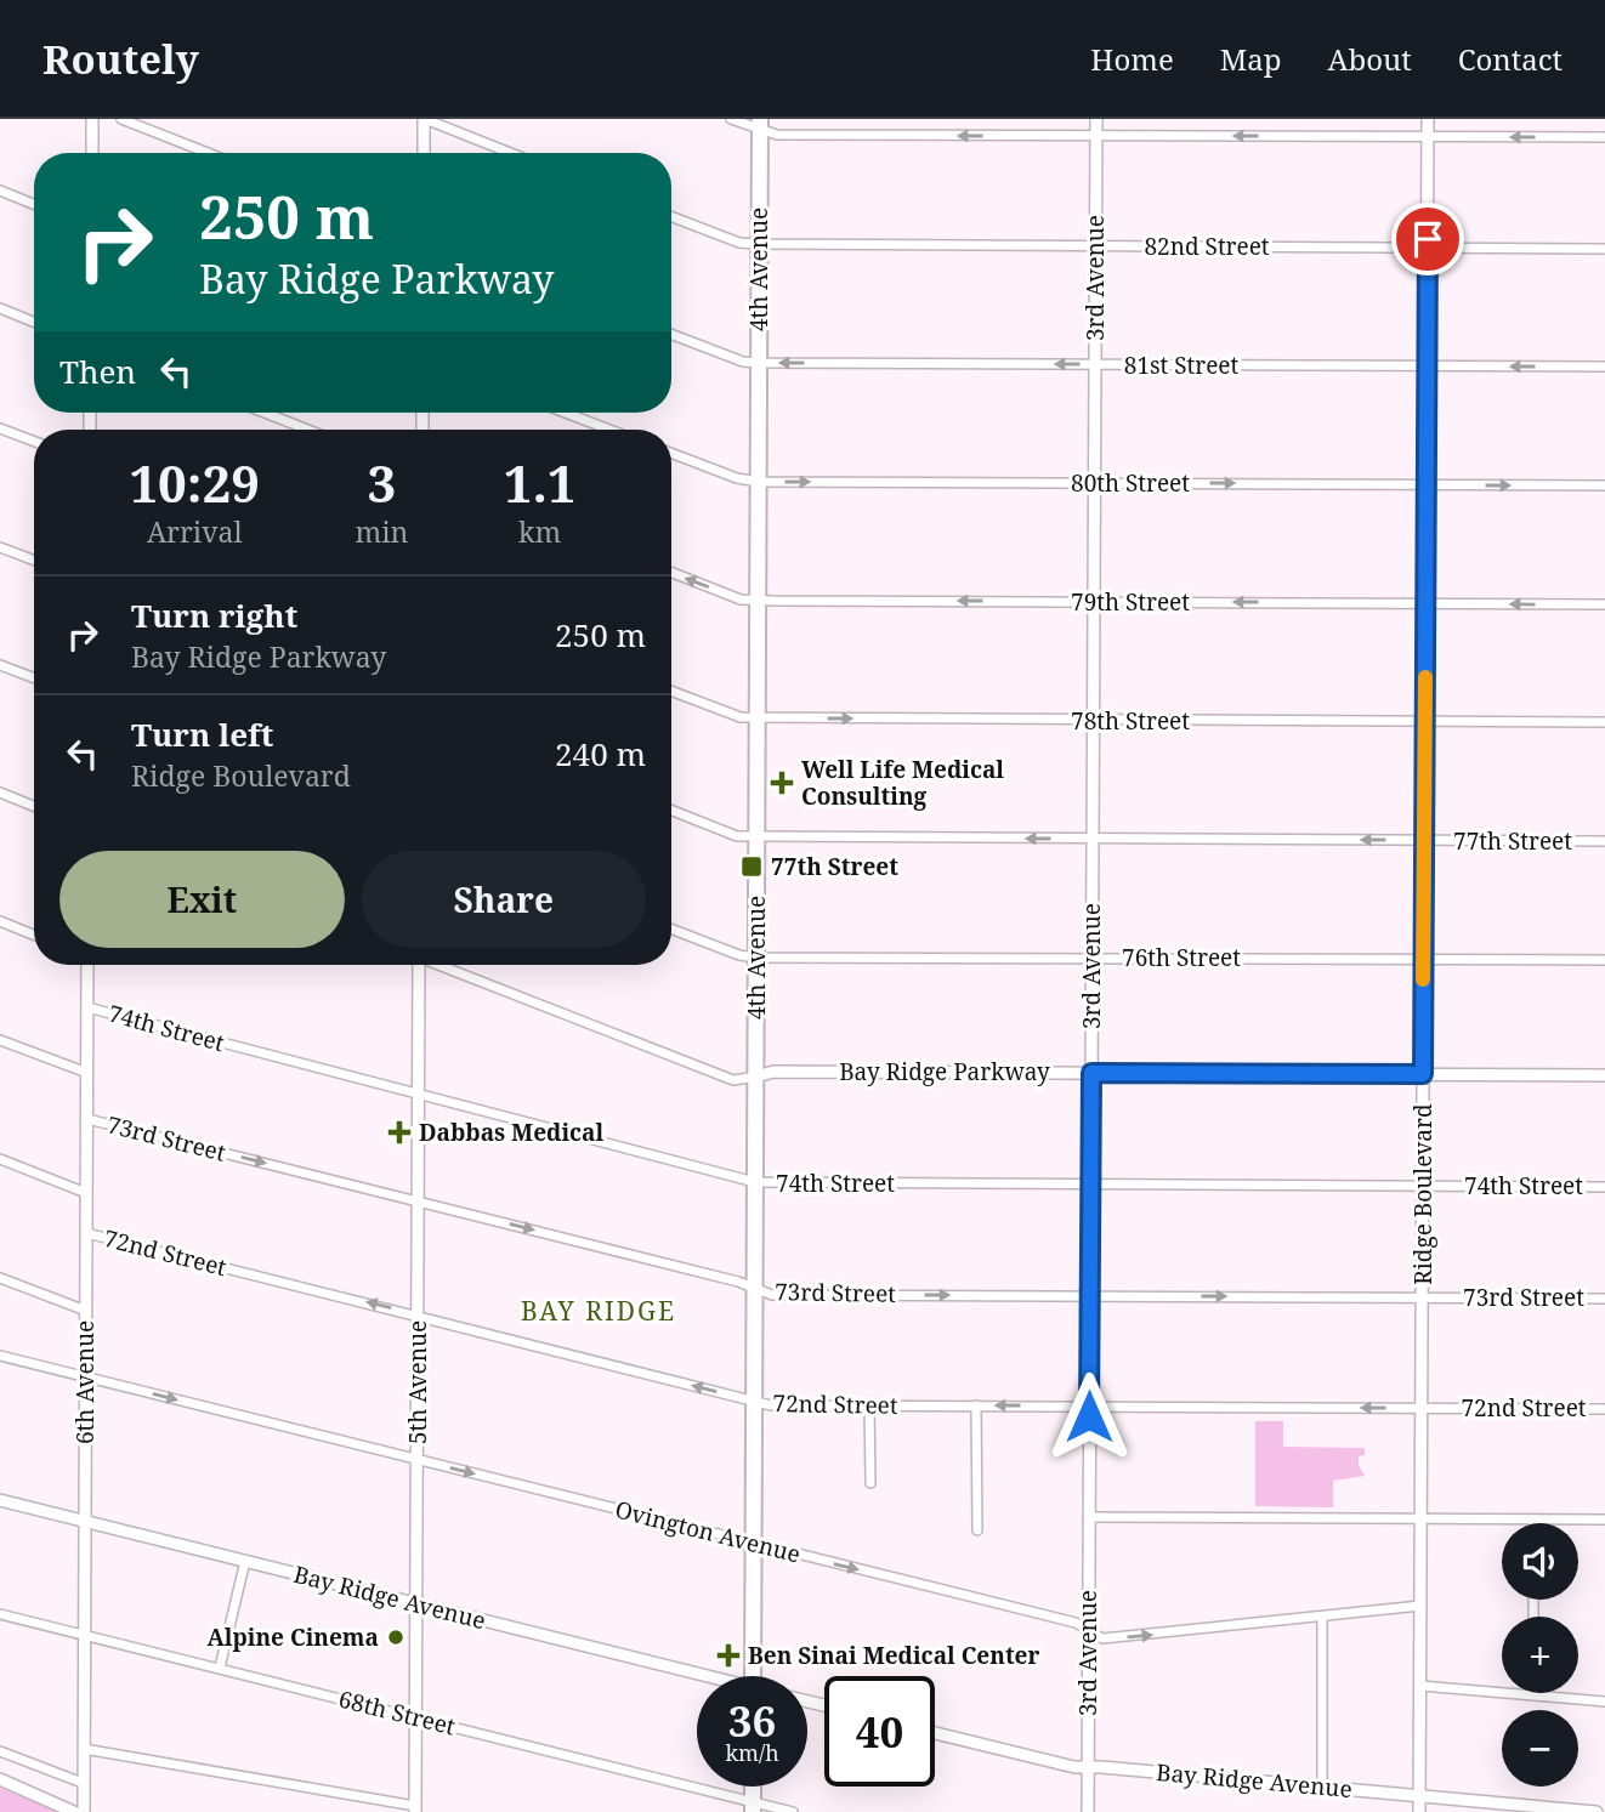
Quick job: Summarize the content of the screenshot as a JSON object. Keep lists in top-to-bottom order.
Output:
{
  "streets": {
    "main road": ["4th Avenue"],
    "street": [
      "82nd Street",
      "3rd Avenue",
      "81st Street",
      "80th Street",
      "79th Street",
      "78th Street",
      "77th Street",
      "76th Street",
      "74th Street",
      "Bay Ridge Parkway",
      "73rd Street",
      "Ridge Boulevard",
      "72nd Street",
      "6th Avenue",
      "5th Avenue",
      "Ovington Avenue",
      "Bay Ridge Avenue",
      "68th Street"
    ]
  },
  "crossings": [
    ["82nd Street", "4th Avenue"],
    ["82nd Street", "3rd Avenue"],
    ["82nd Street", "Ridge Boulevard"],
    ["4th Avenue", "81st Street"],
    ["4th Avenue", "80th Street"],
    ["4th Avenue", "79th Street"],
    ["4th Avenue", "78th Street"],
    ["4th Avenue", "77th Street"],
    ["4th Avenue", "76th Street"],
    ["4th Avenue", "74th Street"],
    ["4th Avenue", "Bay Ridge Parkway"],
    ["4th Avenue", "73rd Street"],
    ["4th Avenue", "72nd Street"],
    ["4th Avenue", "Ovington Avenue"],
    ["3rd Avenue", "81st Street"],
    ["3rd Avenue", "80th Street"],
    ["3rd Avenue", "79th Street"],
    ["3rd Avenue", "78th Street"],
    ["3rd Avenue", "77th Street"],
    ["3rd Avenue", "76th Street"],
    ["3rd Avenue", "74th Street"],
    ["3rd Avenue", "Bay Ridge Parkway"],
    ["3rd Avenue", "73rd Street"],
    ["3rd Avenue", "72nd Street"],
    ["3rd Avenue", "Ovington Avenue"],
    ["3rd Avenue", "Bay Ridge Avenue"],
    ["81st Street", "Ridge Boulevard"],
    ["80th Street", "Ridge Boulevard"],
    ["79th Street", "Ridge Boulevard"],
    ["78th Street", "Ridge Boulevard"],
    ["77th Street", "Ridge Boulevard"],
    ["76th Street", "Ridge Boulevard"],
    ["74th Street", "Ridge Boulevard"],
    ["74th Street", "6th Avenue"],
    ["74th Street", "5th Avenue"],
    ["Bay Ridge Parkway", "Ridge Boulevard"],
    ["73rd Street", "Ridge Boulevard"],
    ["73rd Street", "6th Avenue"],
    ["73rd Street", "5th Avenue"],
    ["Ridge Boulevard", "72nd Street"],
    ["Ridge Boulevard", "Ovington Avenue"],
    ["Ridge Boulevard", "Bay Ridge Avenue"],
    ["72nd Street", "6th Avenue"],
    ["72nd Street", "5th Avenue"],
    ["6th Avenue", "Ovington Avenue"],
    ["6th Avenue", "Bay Ridge Avenue"],
    ["6th Avenue", "68th Street"],
    ["5th Avenue", "Ovington Avenue"],
    ["5th Avenue", "Bay Ridge Avenue"],
    ["5th Avenue", "68th Street"]
  ],
  "one_way": [
    "81st Street",
    "80th Street",
    "79th Street",
    "78th Street",
    "77th Street",
    "73rd Street",
    "72nd Street",
    "Ovington Avenue"
  ],
  "districts": ["BAY RIDGE"],
  "places": {
    "health": ["Well Life Medical Consulting", "Dabbas Medical", "Ben Sinai Medical Center"],
    "transit": ["77th Street"],
    "other": ["Alpine Cinema"]
  },
  "page": {
    "header": "Routely",
    "nav": [
      "Home",
      "Map",
      "About",
      "Contact"
    ],
    "turn": ["250 m", "Bay Ridge Parkway"],
    "then": "Then",
    "eta": [
      "10:29",
      "Arrival",
      "3",
      "min",
      "1.1",
      "km"
    ],
    "list": [
      {
        "name": "Turn right",
        "note": "Bay Ridge Parkway",
        "value": "250 m"
      },
      {
        "name": "Turn left",
        "note": "Ridge Boulevard",
        "value": "240 m"
      }
    ],
    "buttons": ["Exit", "Share"],
    "map_buttons": ["+", "−"],
    "speed": "36 km/h",
    "limit": "40"
  }
}
